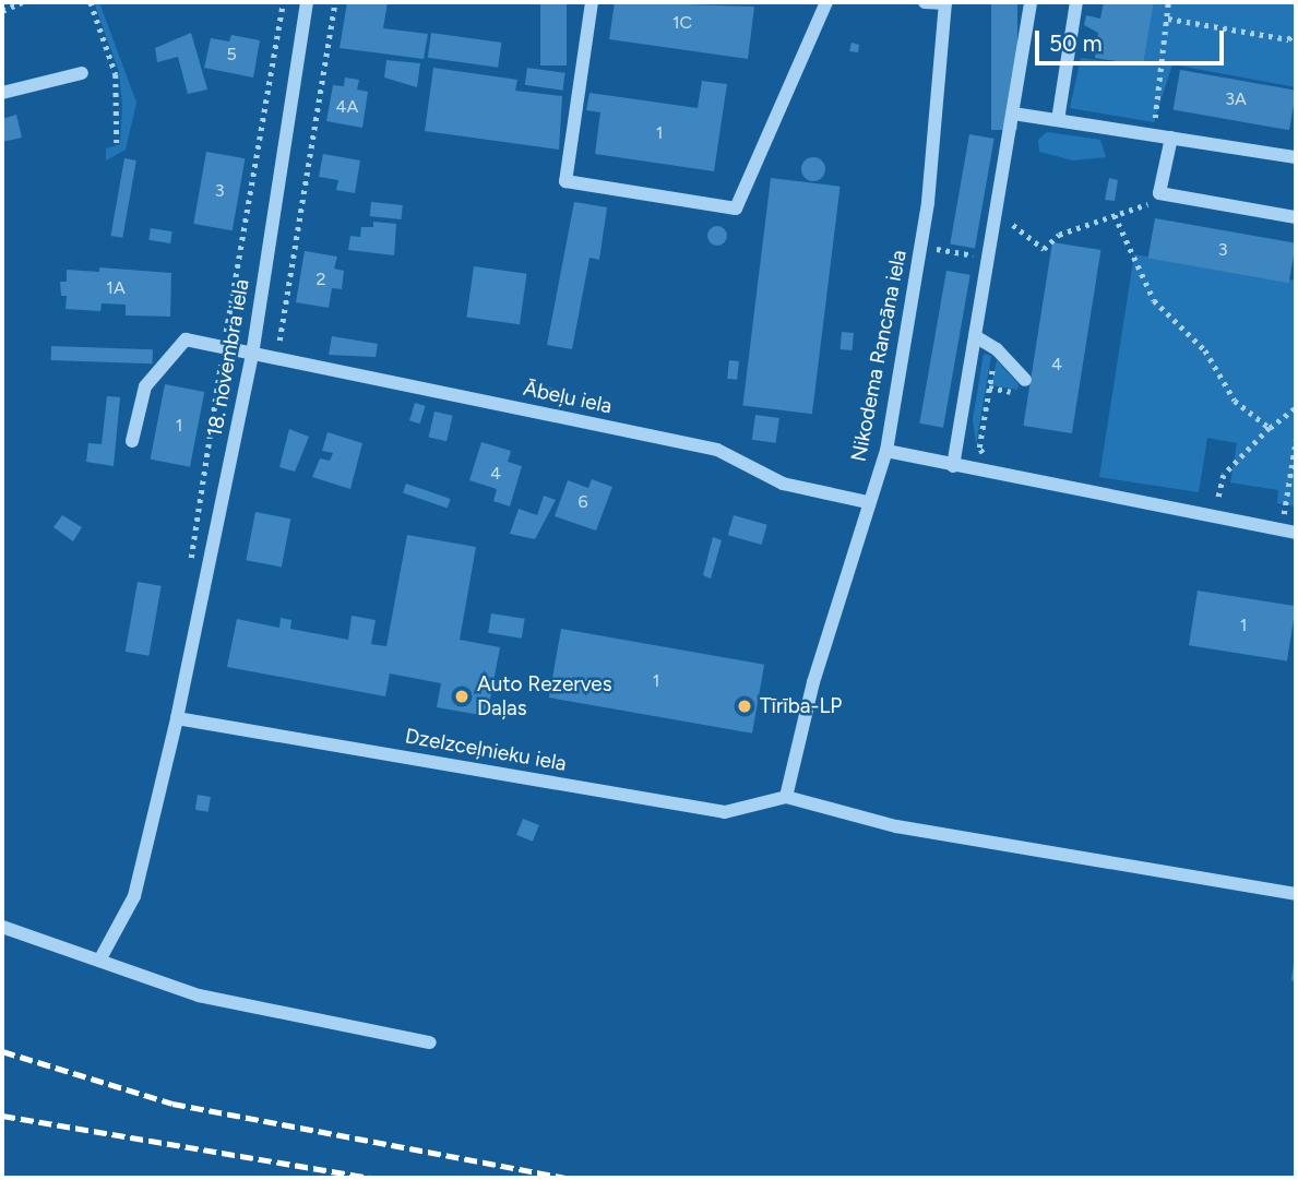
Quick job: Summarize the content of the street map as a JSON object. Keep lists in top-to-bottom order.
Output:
{
  "streets": {
    "street": [
      "Nikodema Rancāna iela",
      "18. novembra iela",
      "Ābeļu iela",
      "Dzelzceļnieku iela"
    ]
  },
  "crossings": [
    ["Nikodema Rancāna iela", "Ābeļu iela"],
    ["Nikodema Rancāna iela", "Dzelzceļnieku iela"],
    ["18. novembra iela", "Ābeļu iela"],
    ["18. novembra iela", "Dzelzceļnieku iela"]
  ],
  "places": ["Auto Rezerves Daļas", "Tīrība-LP"],
  "house_numbers": [
    "1C",
    "5",
    "3A",
    "4A",
    "1",
    "3",
    "3",
    "2",
    "1A",
    "4",
    "1",
    "4",
    "6",
    "1",
    "1"
  ],
  "scale_bar": "50 m"
}
